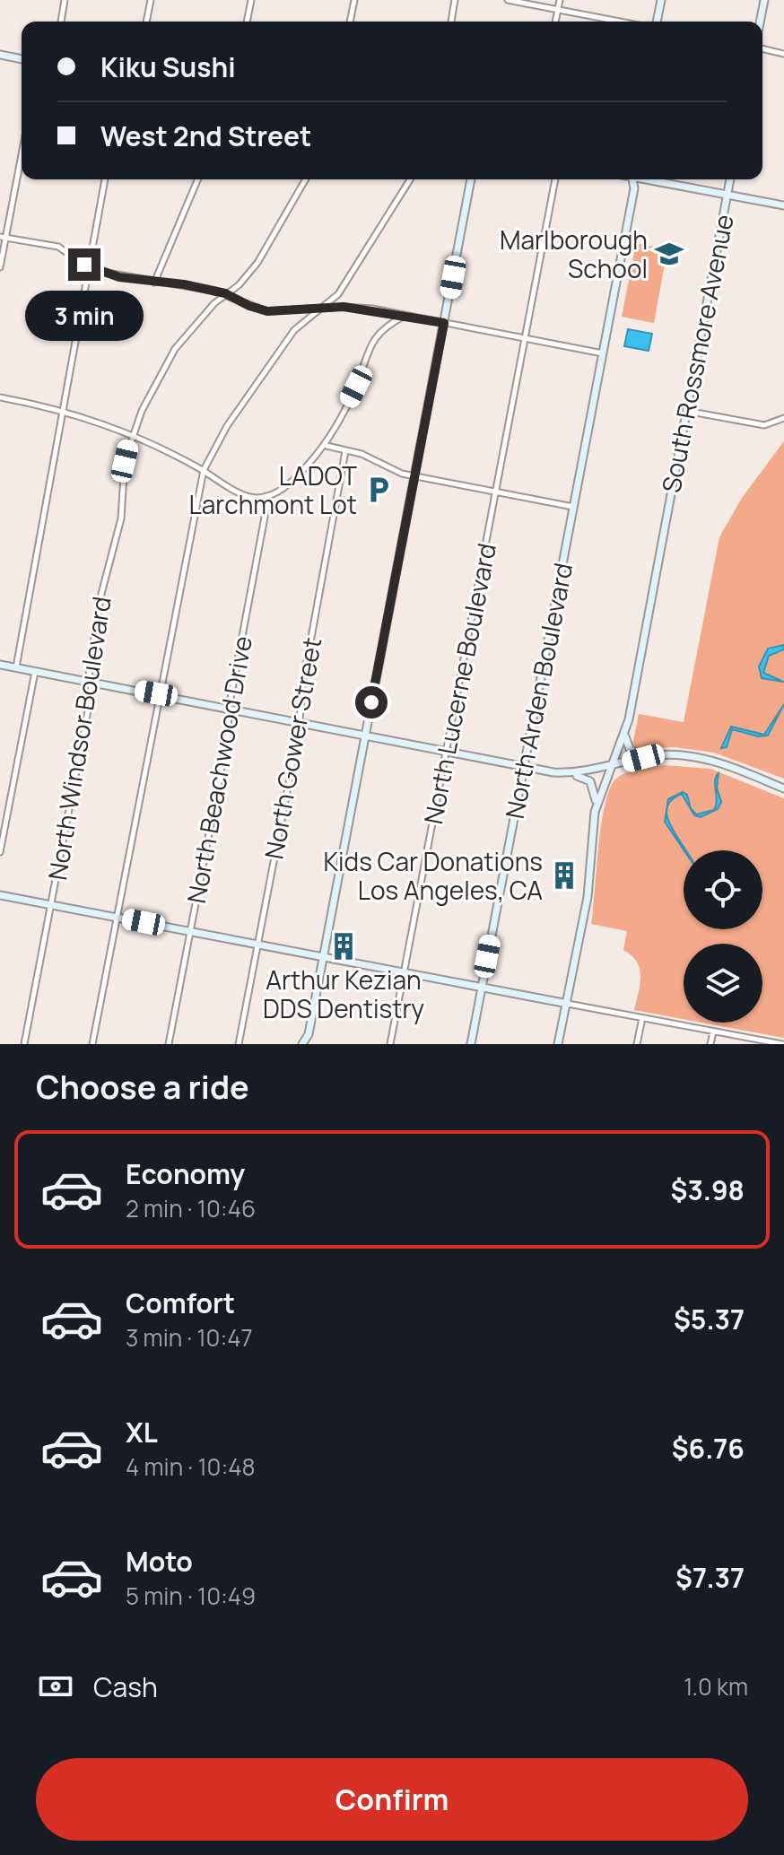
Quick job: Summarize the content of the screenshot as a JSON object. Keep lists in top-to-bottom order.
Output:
{
  "streets": {
    "street": [
      "South Rossmore Avenue",
      "North Lucerne Boulevard",
      "North Arden Boulevard",
      "North Windsor Boulevard",
      "North Gower Street",
      "North Beachwood Drive"
    ]
  },
  "places": {
    "school or university": ["Marlborough School"],
    "parking": ["LADOT Larchmont Lot"],
    "building": ["Kids Car Donations Los Angeles, CA", "Arthur Kezian DDS Dentistry"]
  },
  "page": {
    "banner": ["Kiku Sushi", "West 2nd Street"],
    "bubble": "3 min",
    "heading": "Choose a ride",
    "list": [
      {
        "name": "Economy",
        "note": "2 min · 10:46",
        "value": "$3.98"
      },
      {
        "name": "Comfort",
        "note": "3 min · 10:47",
        "value": "$5.37"
      },
      {
        "name": "XL",
        "note": "4 min · 10:48",
        "value": "$6.76"
      },
      {
        "name": "Moto",
        "note": "5 min · 10:49",
        "value": "$7.37"
      }
    ],
    "pay": ["Cash", "1.0 km"],
    "buttons": "Confirm"
  }
}
